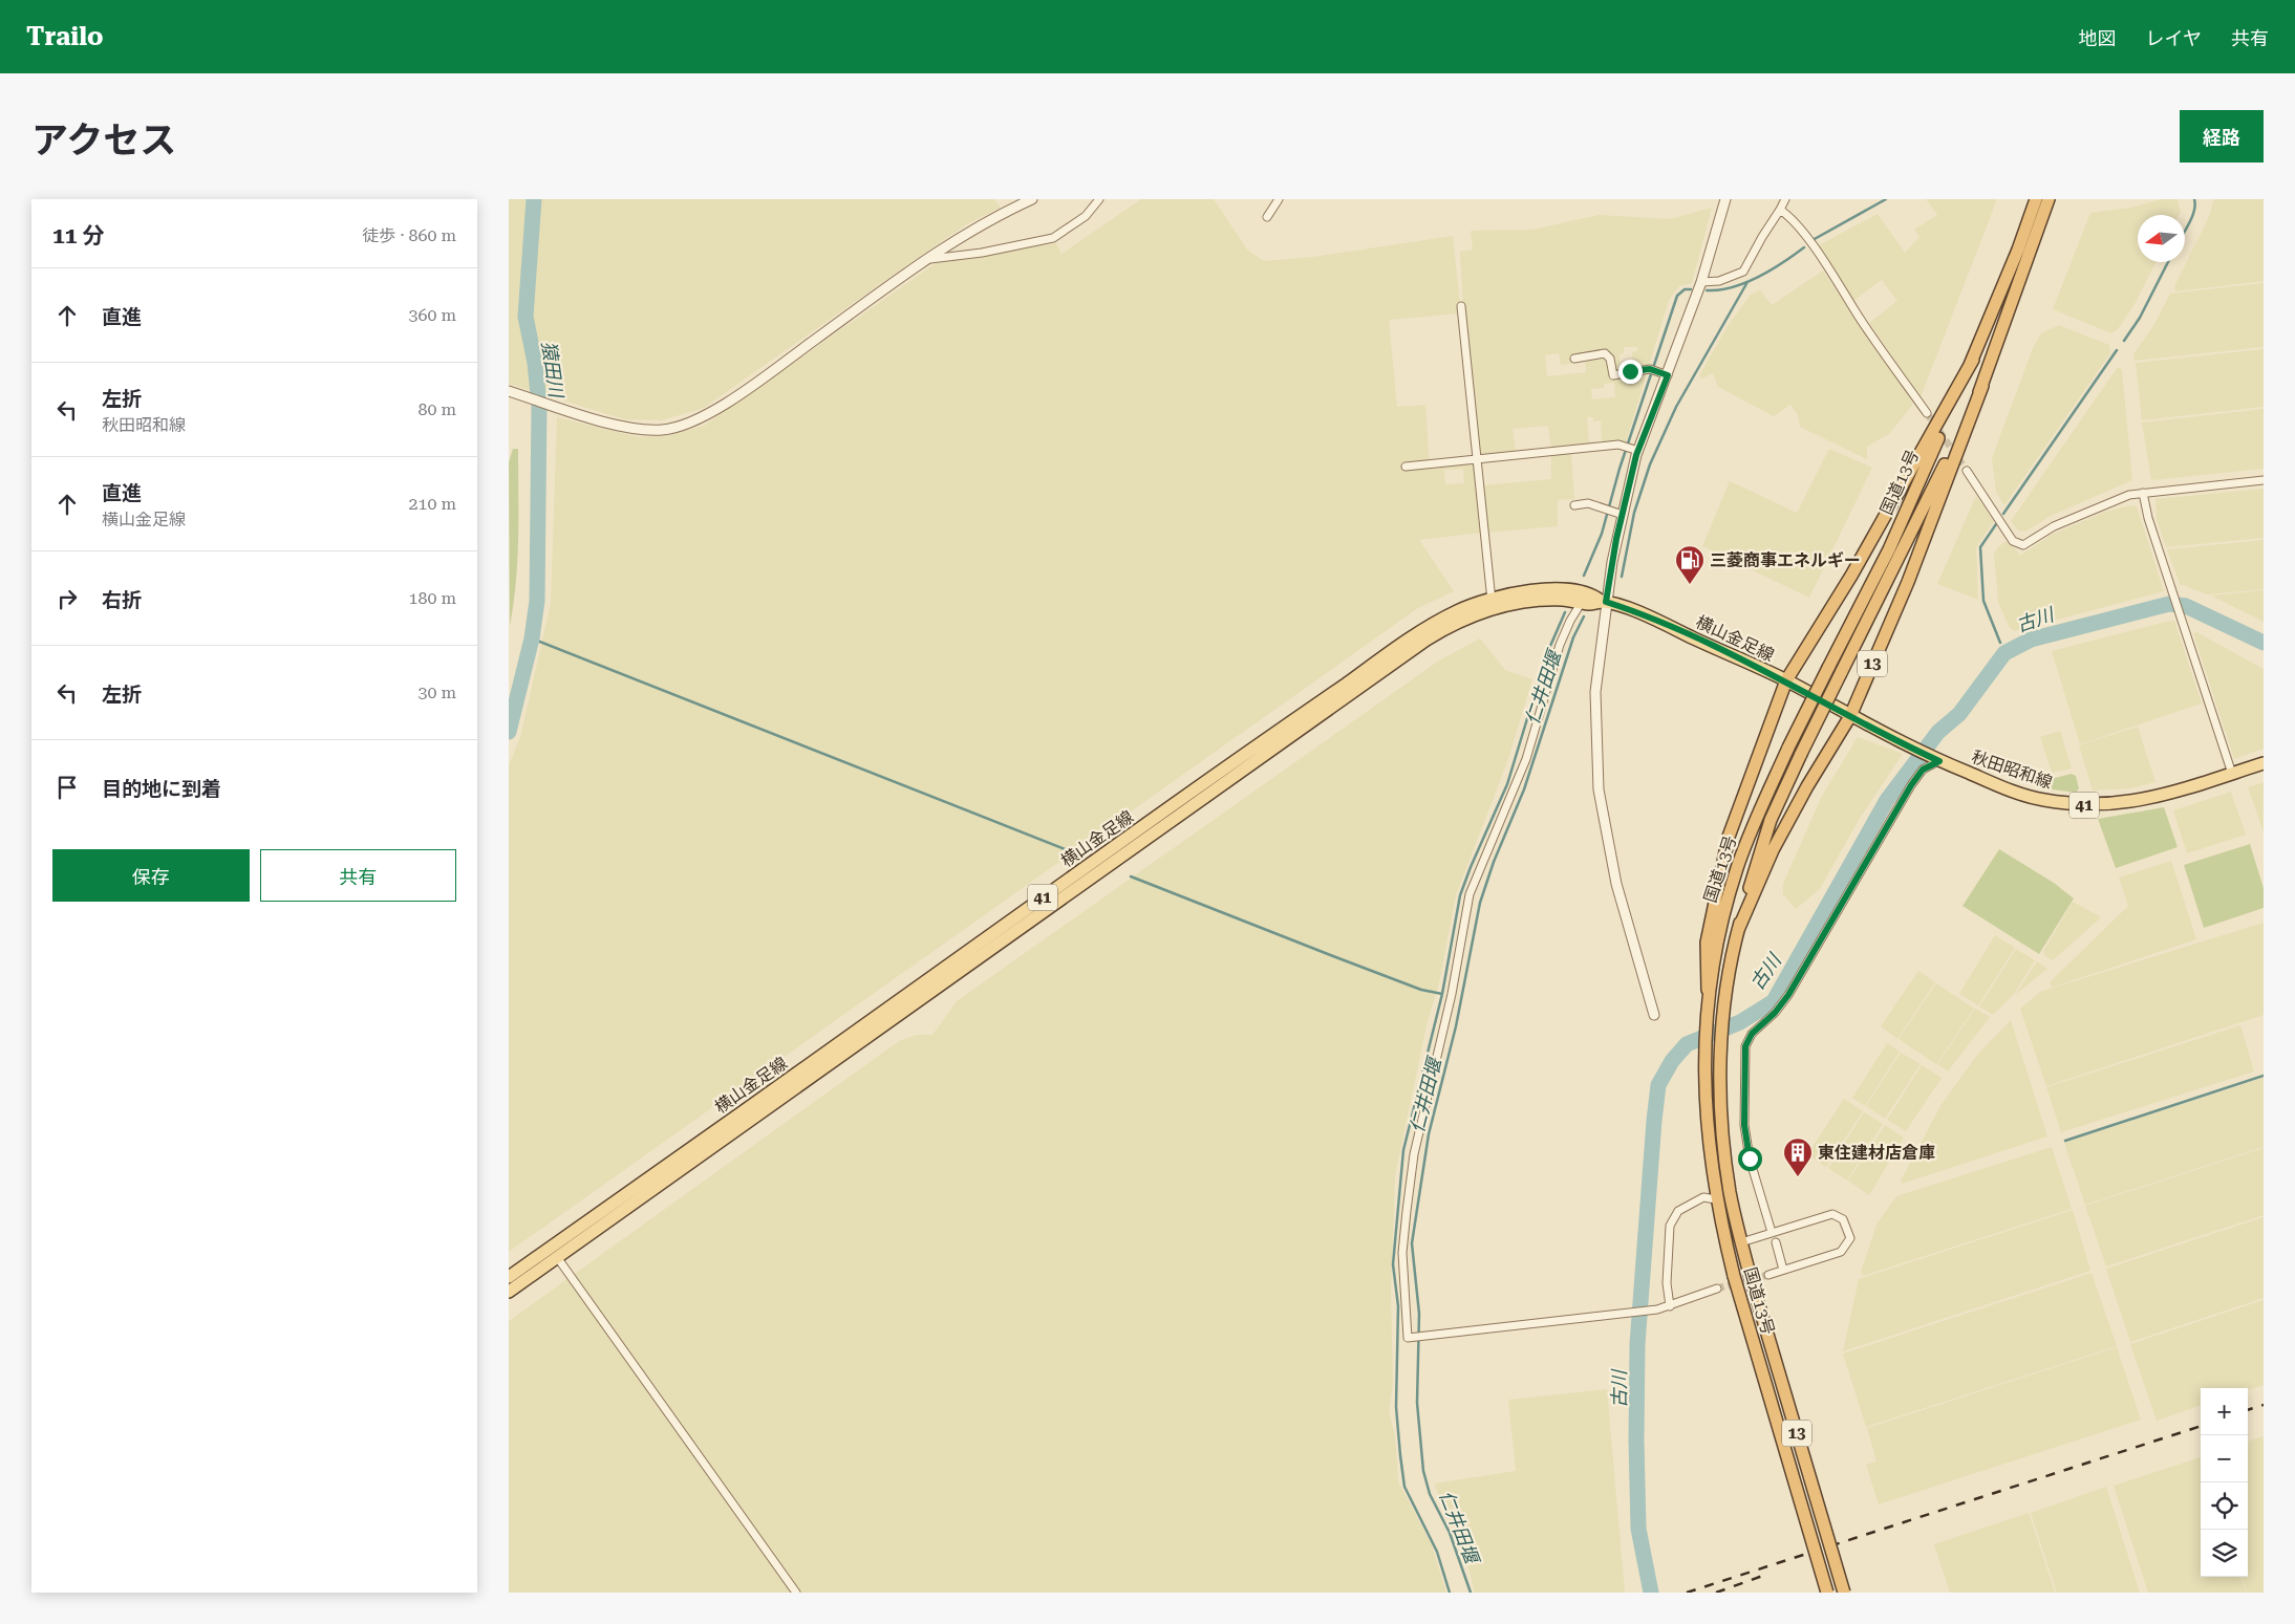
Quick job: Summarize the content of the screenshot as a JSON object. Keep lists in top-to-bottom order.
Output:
{
  "streets": {
    "highway": ["国道13号", "13"],
    "main road": ["横山金足線", "秋田昭和線", "41"]
  },
  "crossings": [
    ["国道13号", "13"],
    ["横山金足線", "13"],
    ["横山金足線", "秋田昭和線"],
    ["13", "秋田昭和線"]
  ],
  "water": ["猿田川", "古川", "仁井田堰"],
  "places": {
    "fuel station": ["三菱商事エネルギー"],
    "building": ["東住建材店倉庫"]
  },
  "north": "left",
  "page": {
    "header": "Trailo",
    "nav": ["地図", "レイヤ", "共有"],
    "title": "アクセス",
    "buttons": [
      "経路",
      ["保存", "共有"]
    ],
    "heading": ["11 分", "徒歩 · 860 m"],
    "list": [
      ["直進", "360 m"],
      ["左折", "秋田昭和線", "80 m"],
      ["直進", "横山金足線", "210 m"],
      ["右折", "180 m"],
      ["左折", "30 m"],
      "目的地に到着"
    ],
    "map_buttons": ["+", "−"]
  }
}
